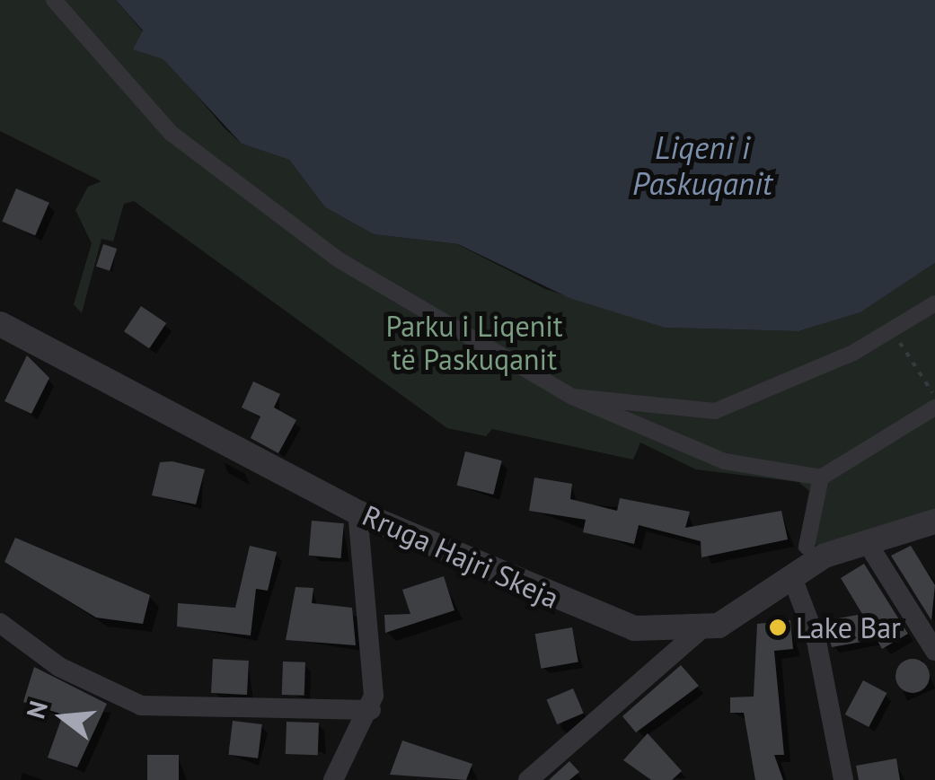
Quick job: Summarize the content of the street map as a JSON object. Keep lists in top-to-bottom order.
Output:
{
  "streets": {
    "street": ["Rruga Hajri Skeja"]
  },
  "water": ["Liqeni i Paskuqanit"],
  "parks": ["Parku i Liqenit të Paskuqanit"],
  "places": ["Lake Bar"],
  "north": "left"
}
